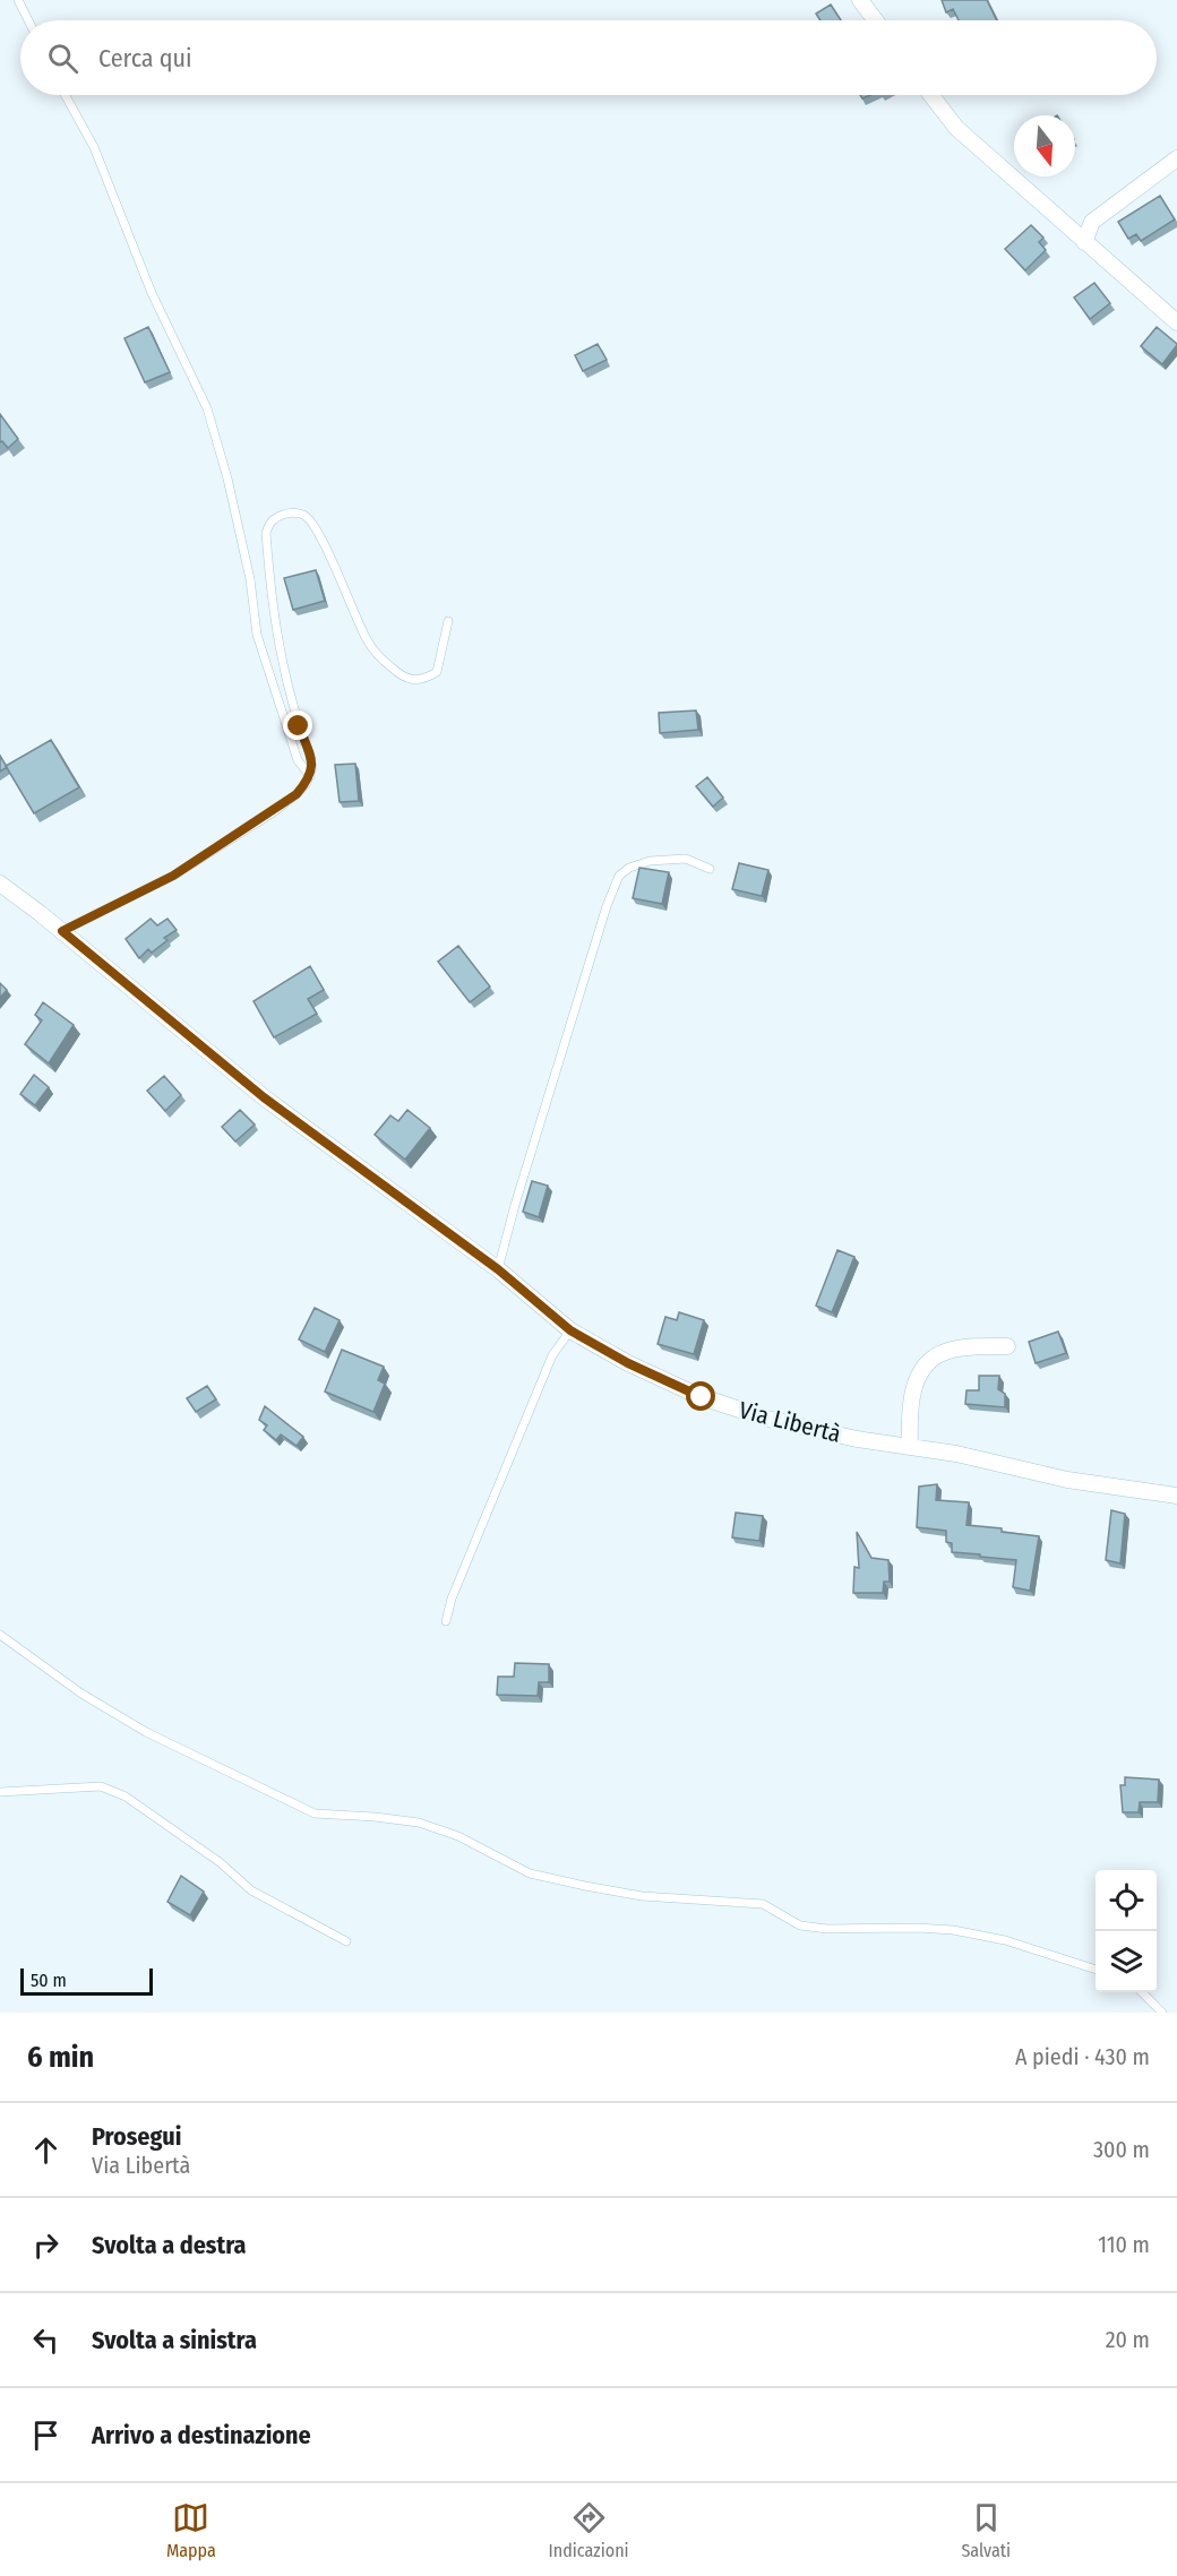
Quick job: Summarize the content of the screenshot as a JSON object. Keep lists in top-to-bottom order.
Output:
{
  "streets": {
    "street": ["Via Libertà"]
  },
  "scale_bar": "50 m",
  "north": "bottom",
  "page": {
    "search": "Cerca qui",
    "scale": "50 m",
    "heading": ["6 min", "A piedi · 430 m"],
    "list": [
      ["Prosegui", "Via Libertà", "300 m"],
      ["Svolta a destra", "110 m"],
      ["Svolta a sinistra", "20 m"],
      "Arrivo a destinazione"
    ],
    "nav": ["Mappa", "Indicazioni", "Salvati"]
  }
}
